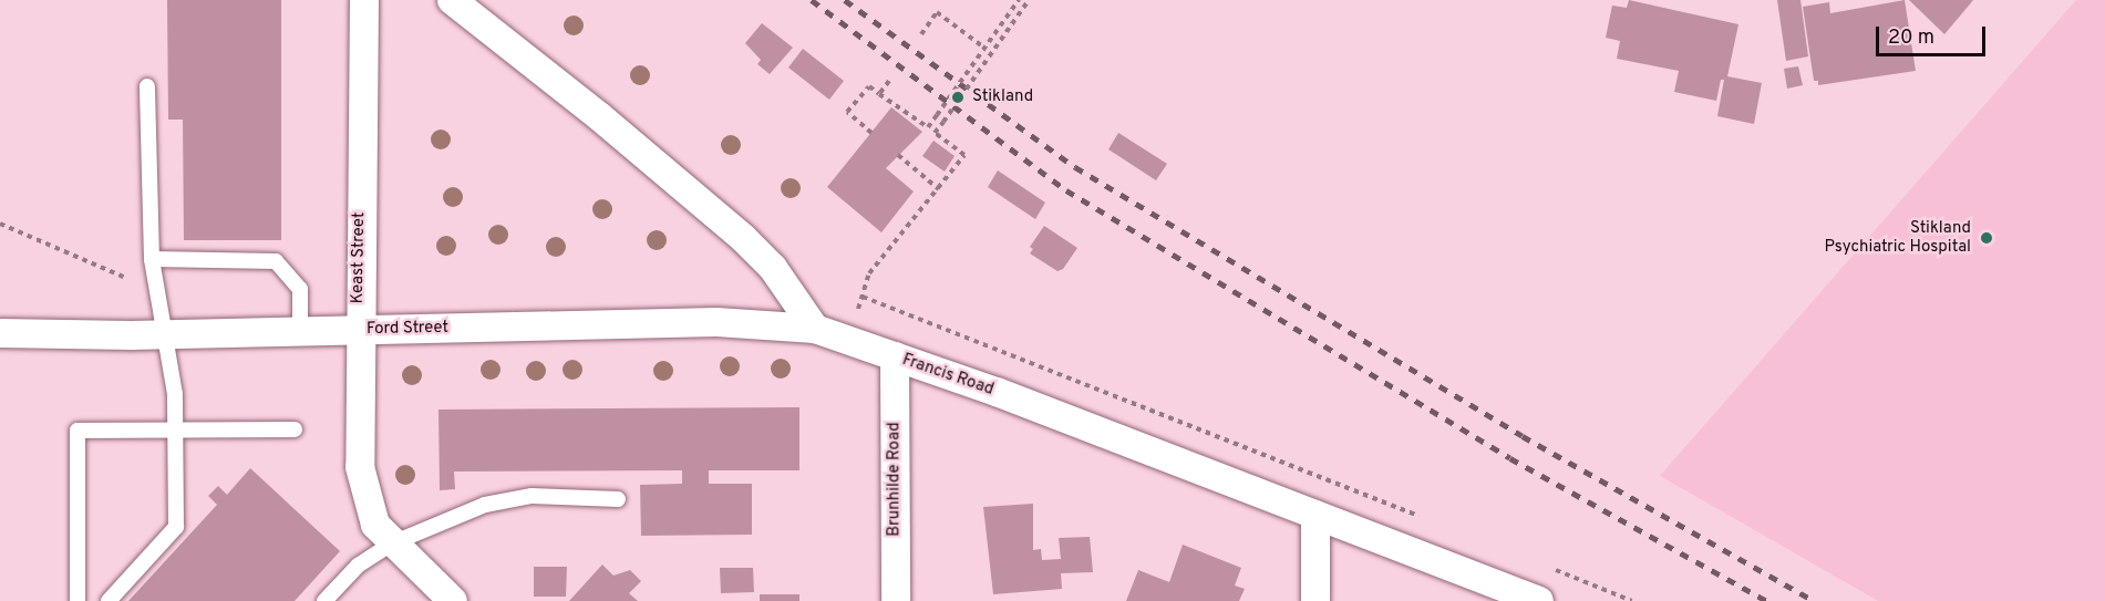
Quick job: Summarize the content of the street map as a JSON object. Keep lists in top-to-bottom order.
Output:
{
  "streets": {
    "street": [
      "Keast Street",
      "Ford Street",
      "Francis Road",
      "Brunhilde Road"
    ]
  },
  "crossings": [
    ["Keast Street", "Ford Street"],
    ["Ford Street", "Francis Road"],
    ["Francis Road", "Brunhilde Road"]
  ],
  "places": ["Stikland", "Stikland Psychiatric Hospital"],
  "scale_bar": "20 m"
}
